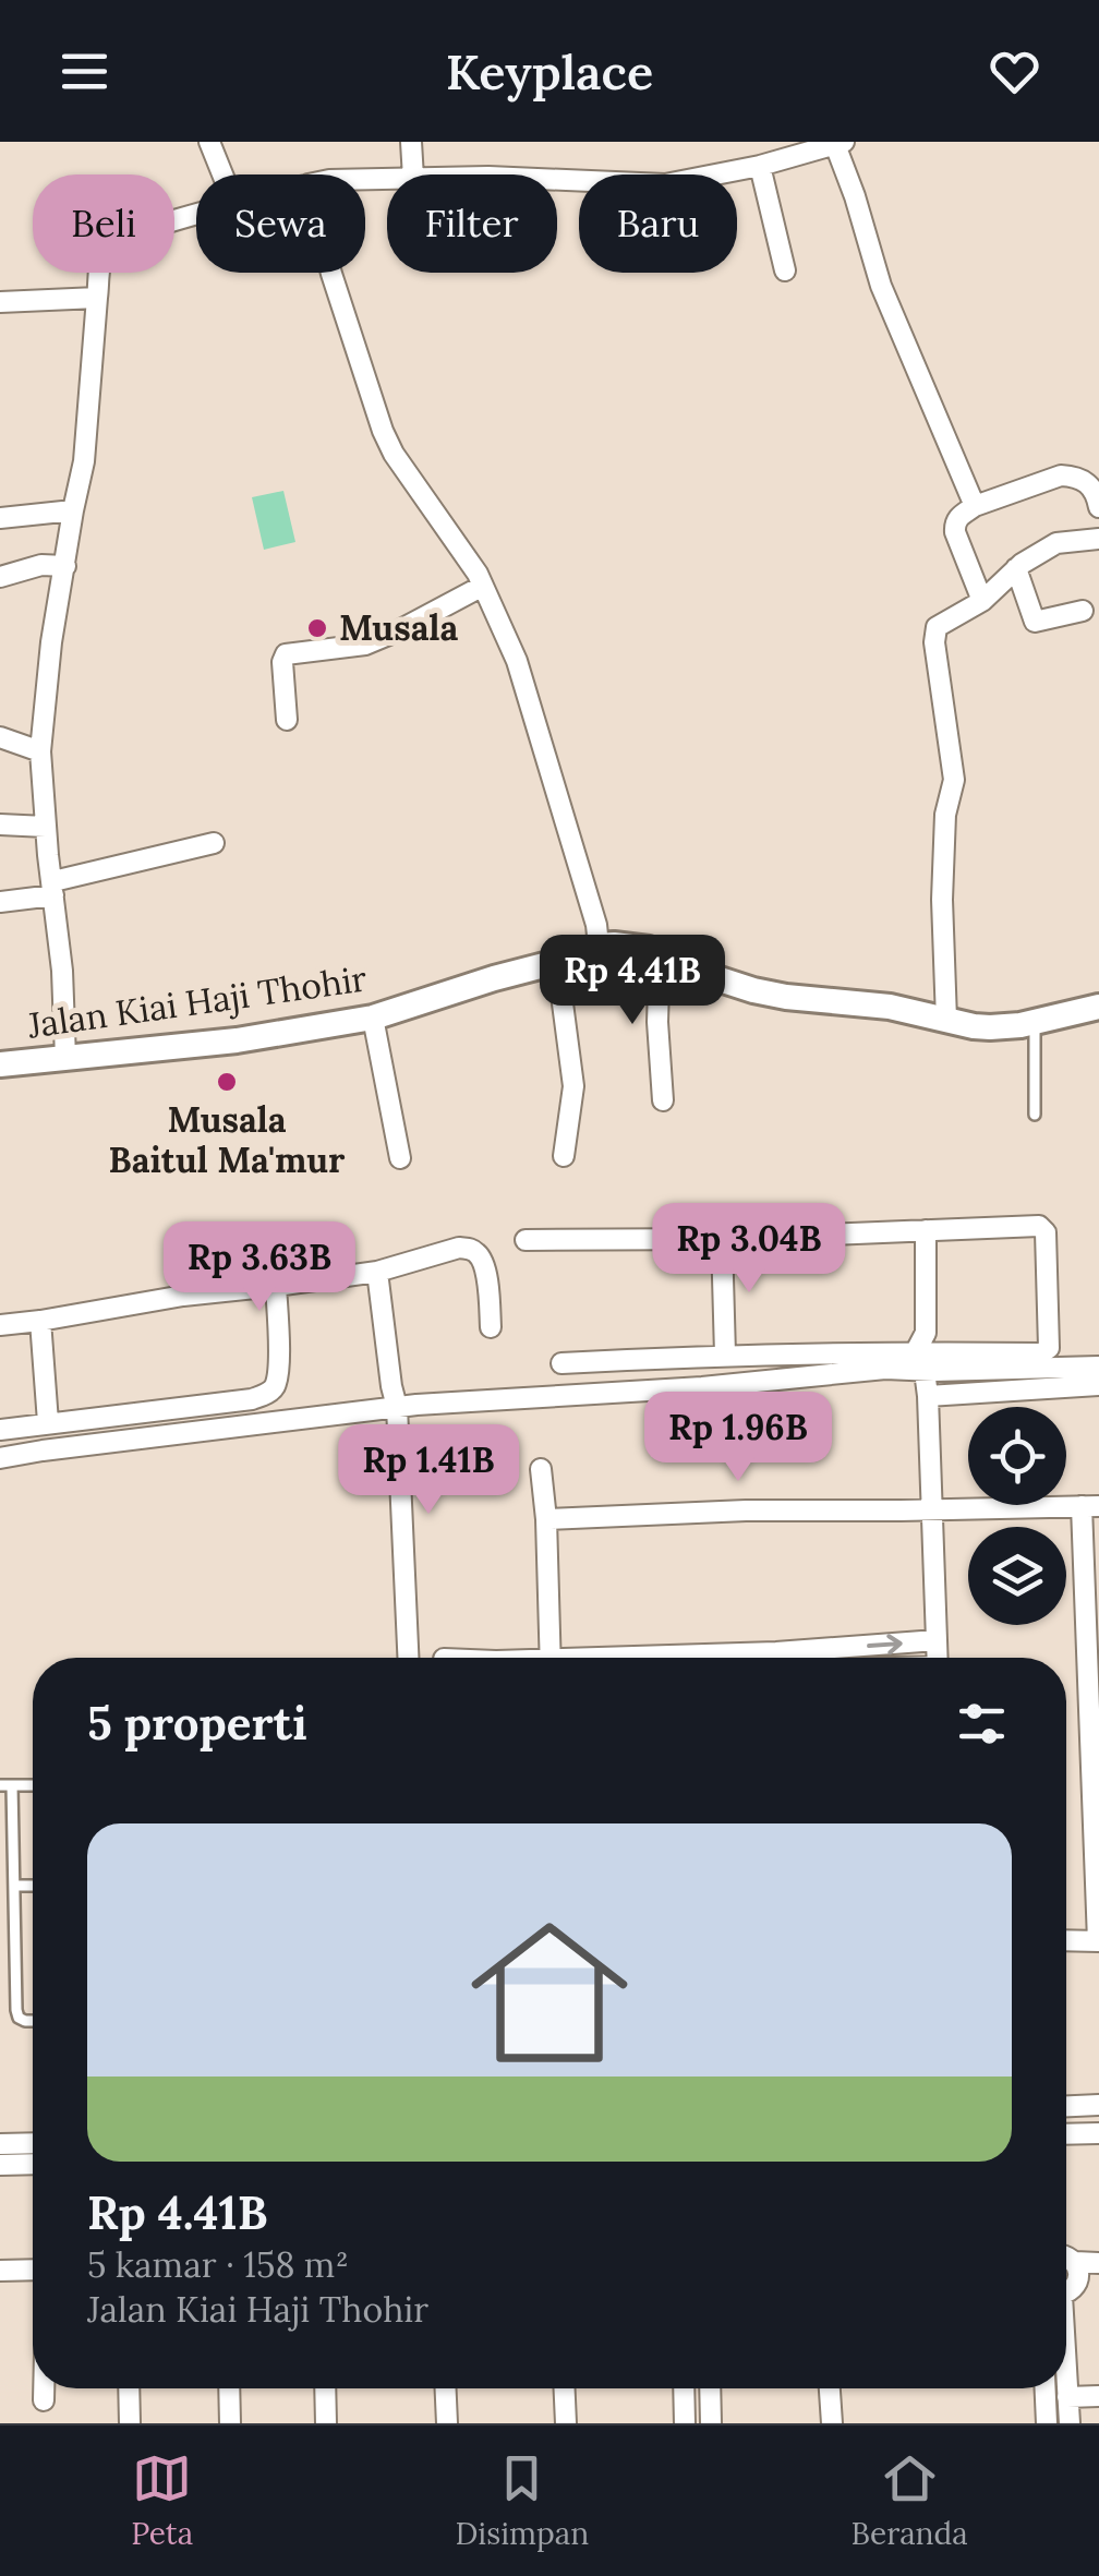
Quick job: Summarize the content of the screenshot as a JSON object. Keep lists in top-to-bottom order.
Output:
{
  "streets": {
    "street": ["Jalan Kiai Haji Thohir"]
  },
  "places": ["Musala", "Musala Baitul Ma'mur"],
  "page": {
    "header": "Keyplace",
    "chip": [
      "Beli",
      "Sewa",
      "Filter",
      "Baru"
    ],
    "price": [
      "Rp 4.41B",
      "Rp 3.04B",
      "Rp 3.63B",
      "Rp 1.96B",
      "Rp 1.41B"
    ],
    "heading": "5 properti",
    "list": [
      {
        "name": "Rp 4.41B",
        "note": "5 kamar · 158 m² · Jalan Kiai Haji Thohir"
      }
    ],
    "tabs": ["Peta", "Disimpan", "Beranda"]
  }
}
